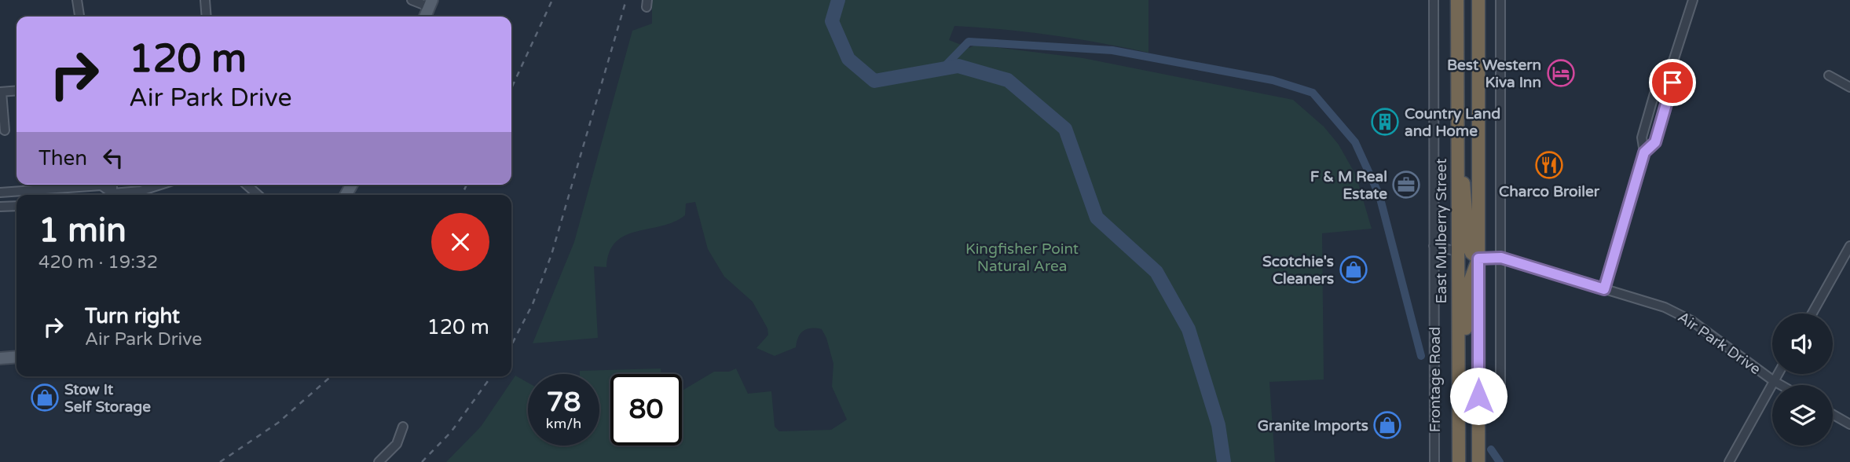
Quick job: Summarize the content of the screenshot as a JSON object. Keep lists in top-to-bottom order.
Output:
{
  "streets": {
    "highway": ["East Mulberry Street"],
    "street": ["Air Park Drive", "Frontage Road"]
  },
  "parks": ["Kingfisher Point Natural Area"],
  "places": {
    "hotel": ["Best Western Kiva Inn"],
    "building": ["Country Land and Home"],
    "restaurant": ["Charco Broiler"],
    "office": ["F & M Real Estate"],
    "shop": ["Scotchie's Cleaners", "Stow It Self Storage", "Granite Imports"]
  },
  "page": {
    "turn": ["120 m", "Air Park Drive"],
    "then": "Then",
    "heading": ["1 min", "420 m · 19:32"],
    "list": [
      {
        "name": "Turn right",
        "note": "Air Park Drive",
        "value": "120 m"
      }
    ],
    "speed": "78 km/h",
    "limit": "80"
  }
}
